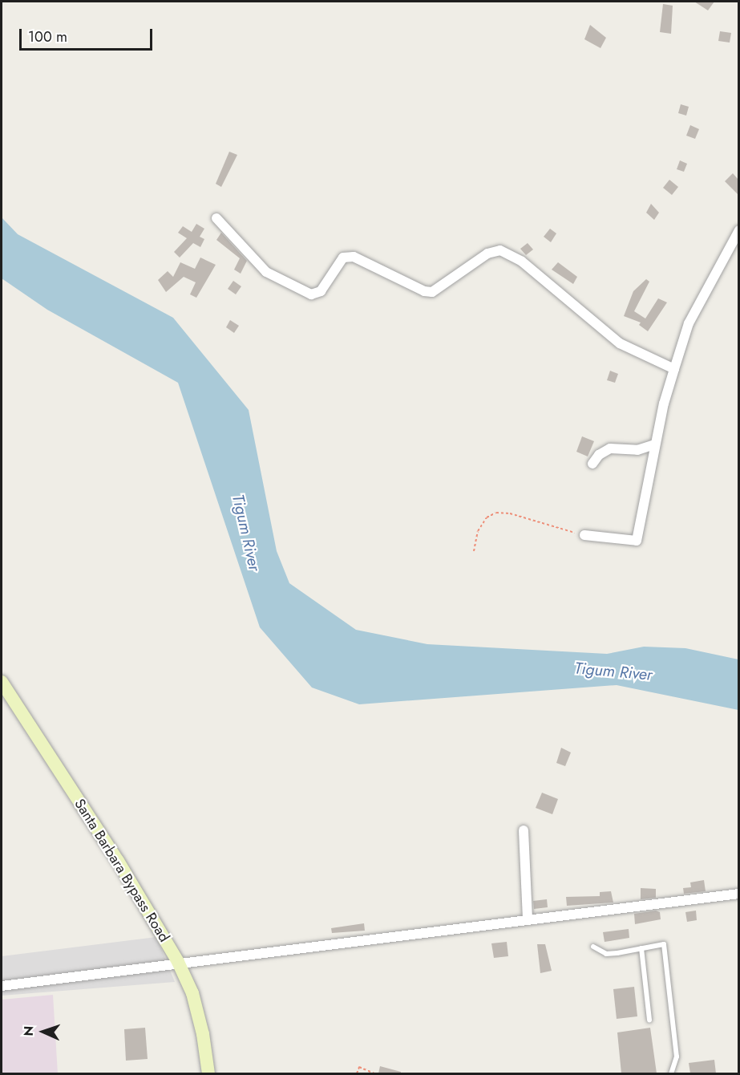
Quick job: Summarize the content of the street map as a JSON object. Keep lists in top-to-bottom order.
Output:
{
  "streets": {
    "main road": ["Santa Barbara Bypass Road"]
  },
  "water": ["Tigum River"],
  "scale_bar": "100 m",
  "north": "left"
}
